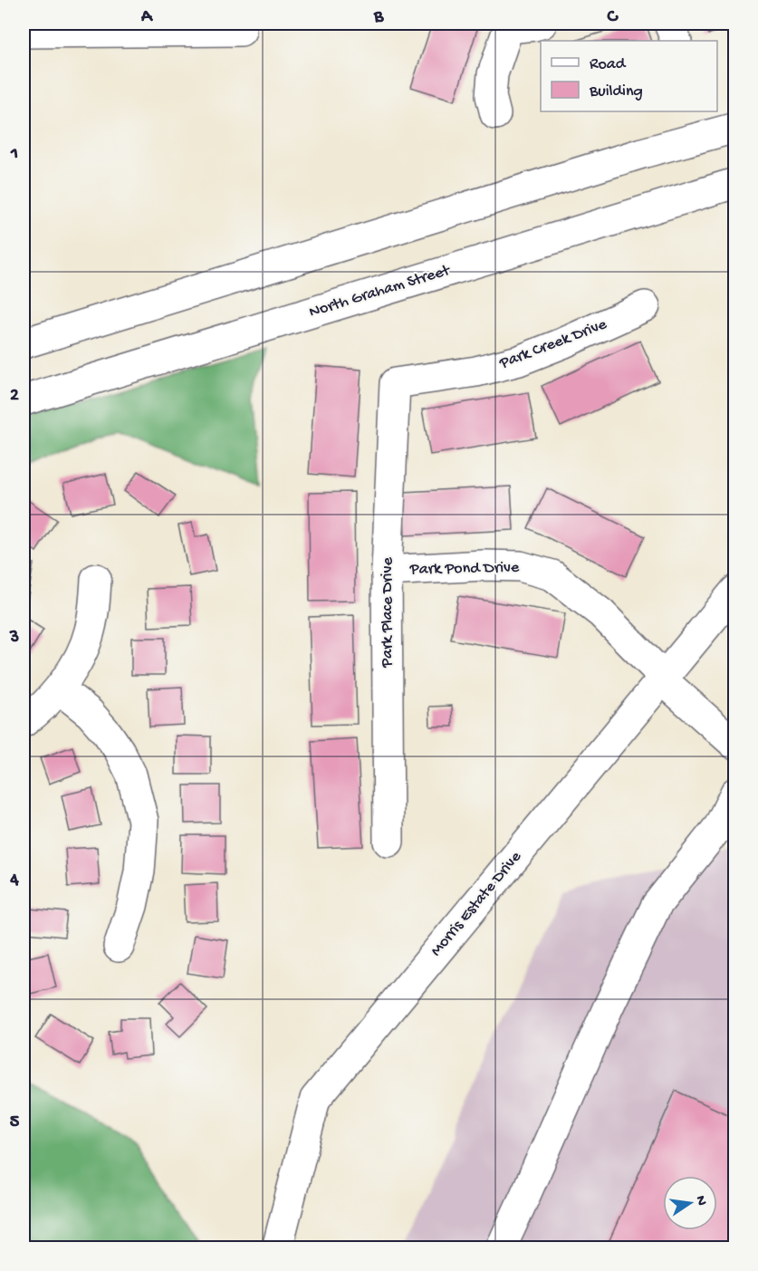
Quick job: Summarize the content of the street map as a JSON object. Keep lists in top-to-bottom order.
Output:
{
  "streets": {
    "street": [
      "North Graham Street",
      "Park Creek Drive",
      "Park Pond Drive",
      "Park Place Drive",
      "Morris Estate Drive"
    ]
  },
  "crossings": [
    ["Park Creek Drive", "Park Place Drive"],
    ["Park Pond Drive", "Park Place Drive"],
    ["Park Pond Drive", "Morris Estate Drive"]
  ],
  "legend": ["Road", "Building"],
  "north": "right",
  "grid": {
    "columns": ["A", "B", "C"],
    "rows": [
      "1",
      "2",
      "3",
      "4",
      "5"
    ]
  }
}
